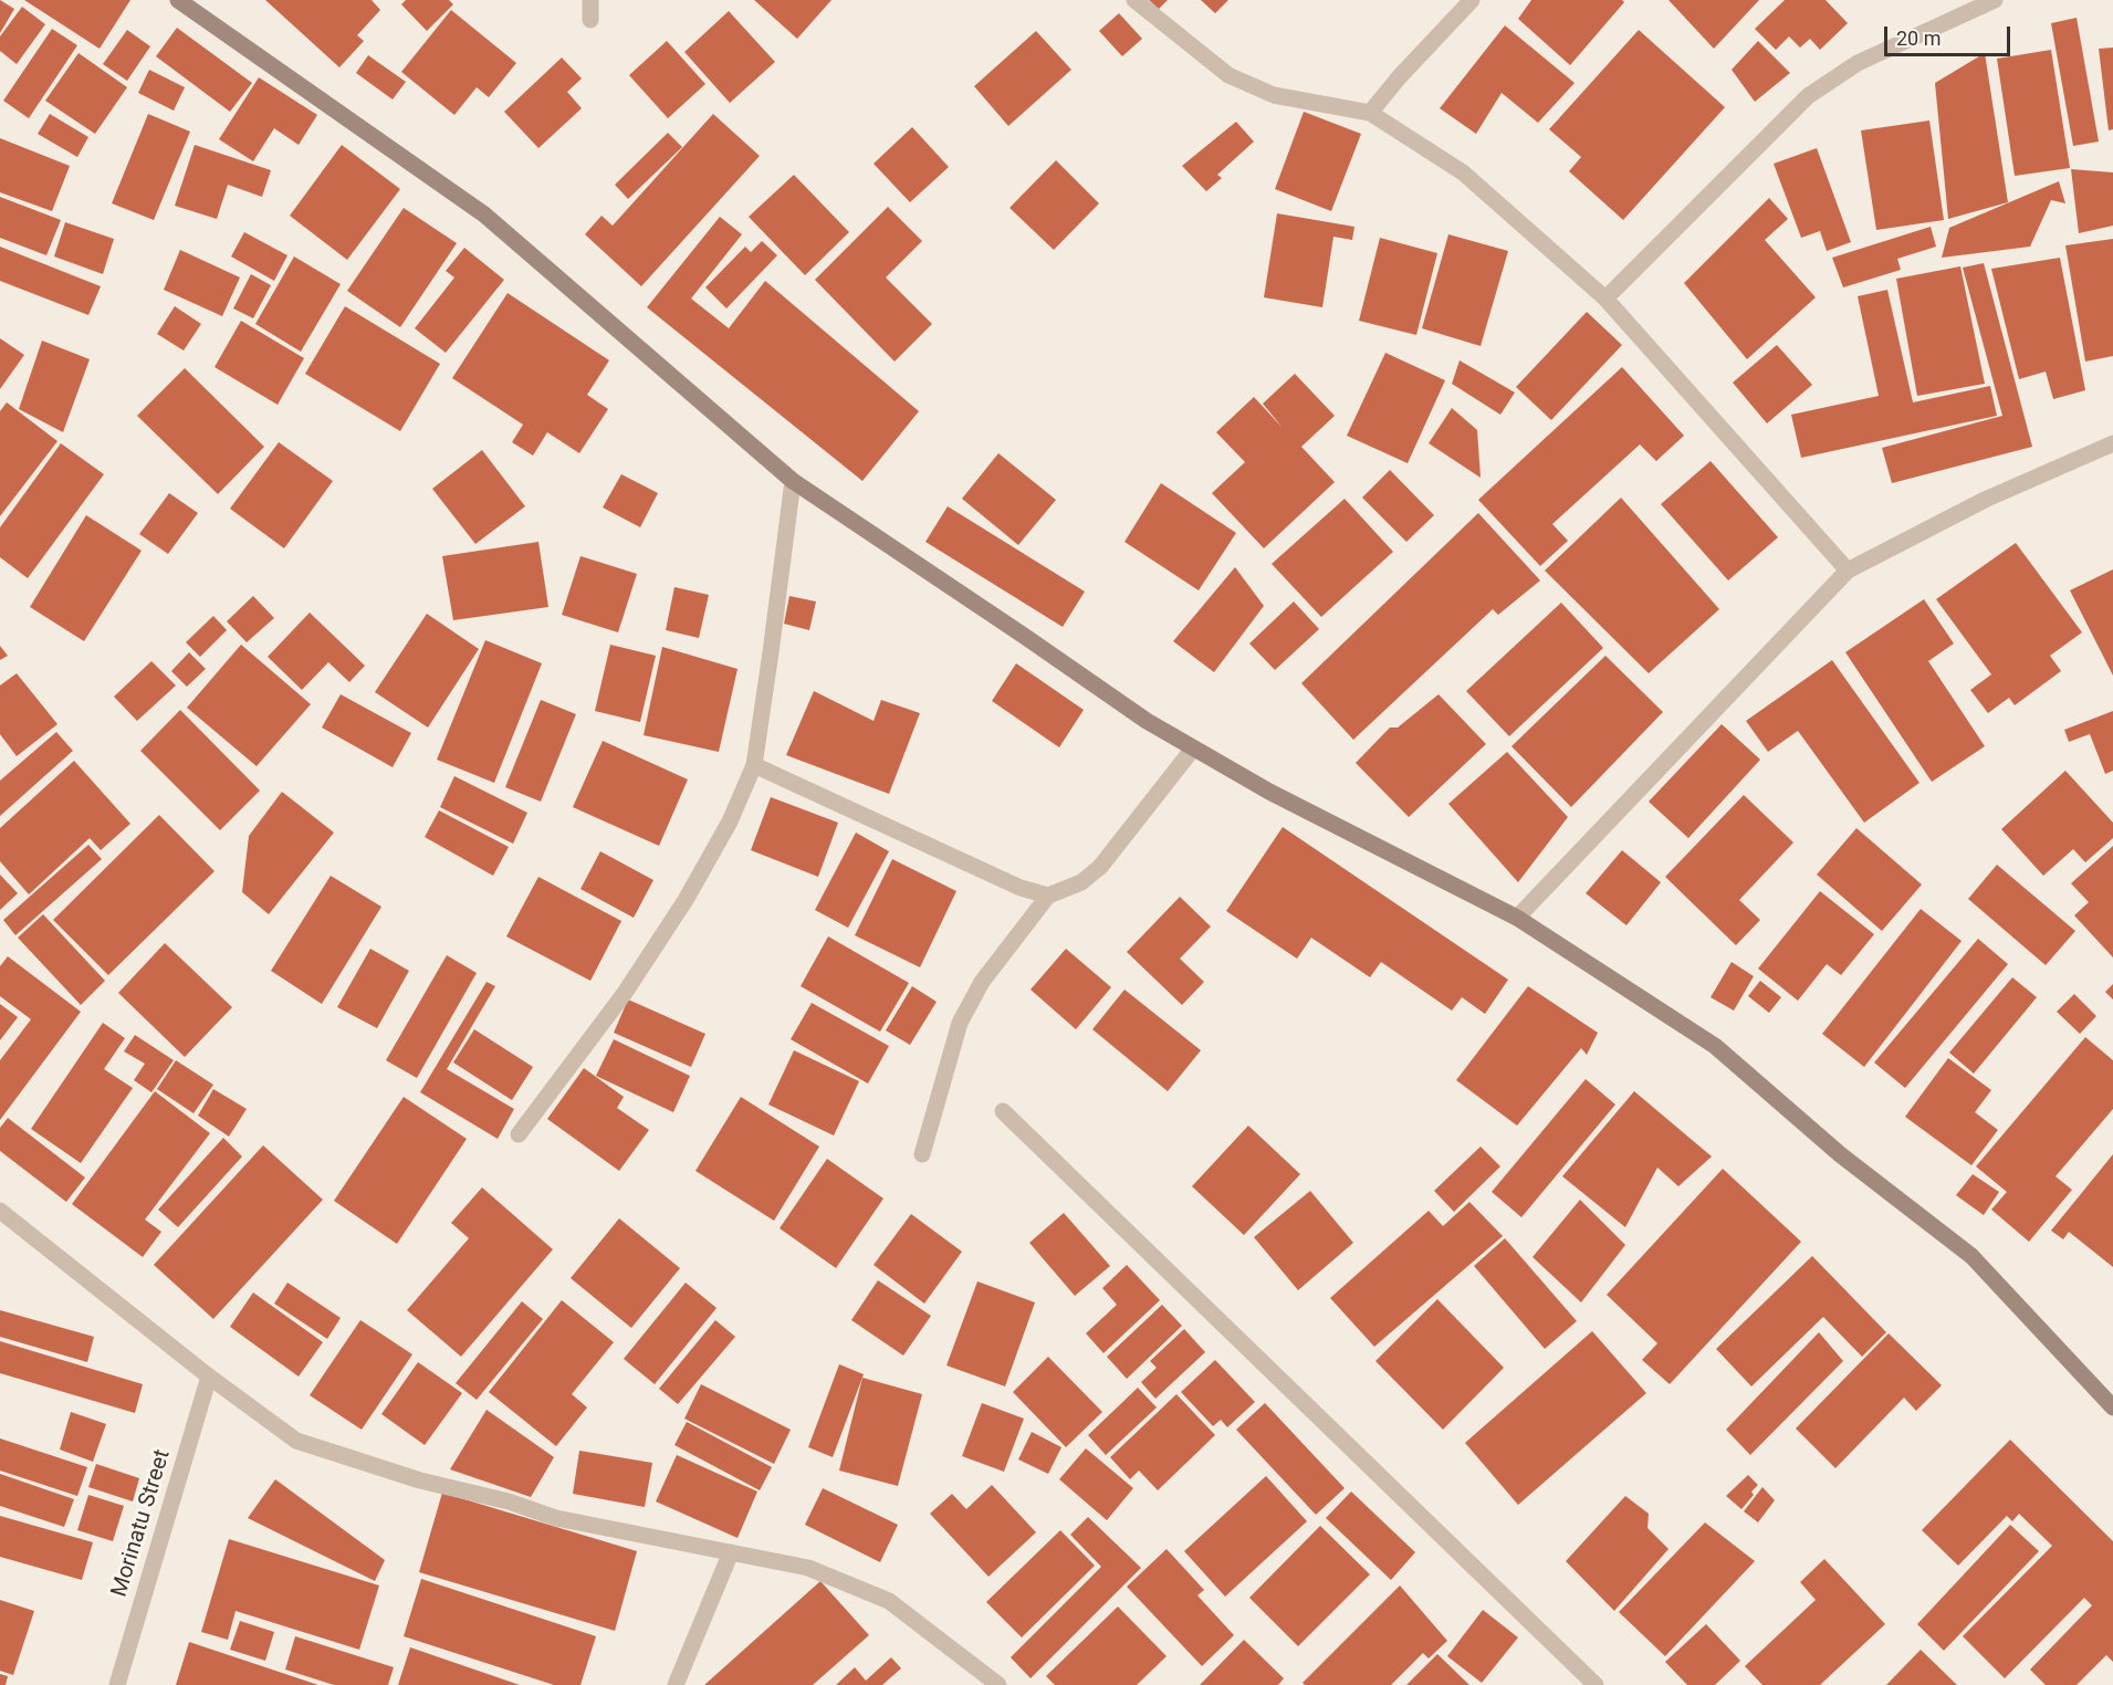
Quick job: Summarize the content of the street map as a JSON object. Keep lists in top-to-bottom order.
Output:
{
  "streets": {
    "street": ["Morinatu Street"]
  },
  "scale_bar": "20 m"
}
